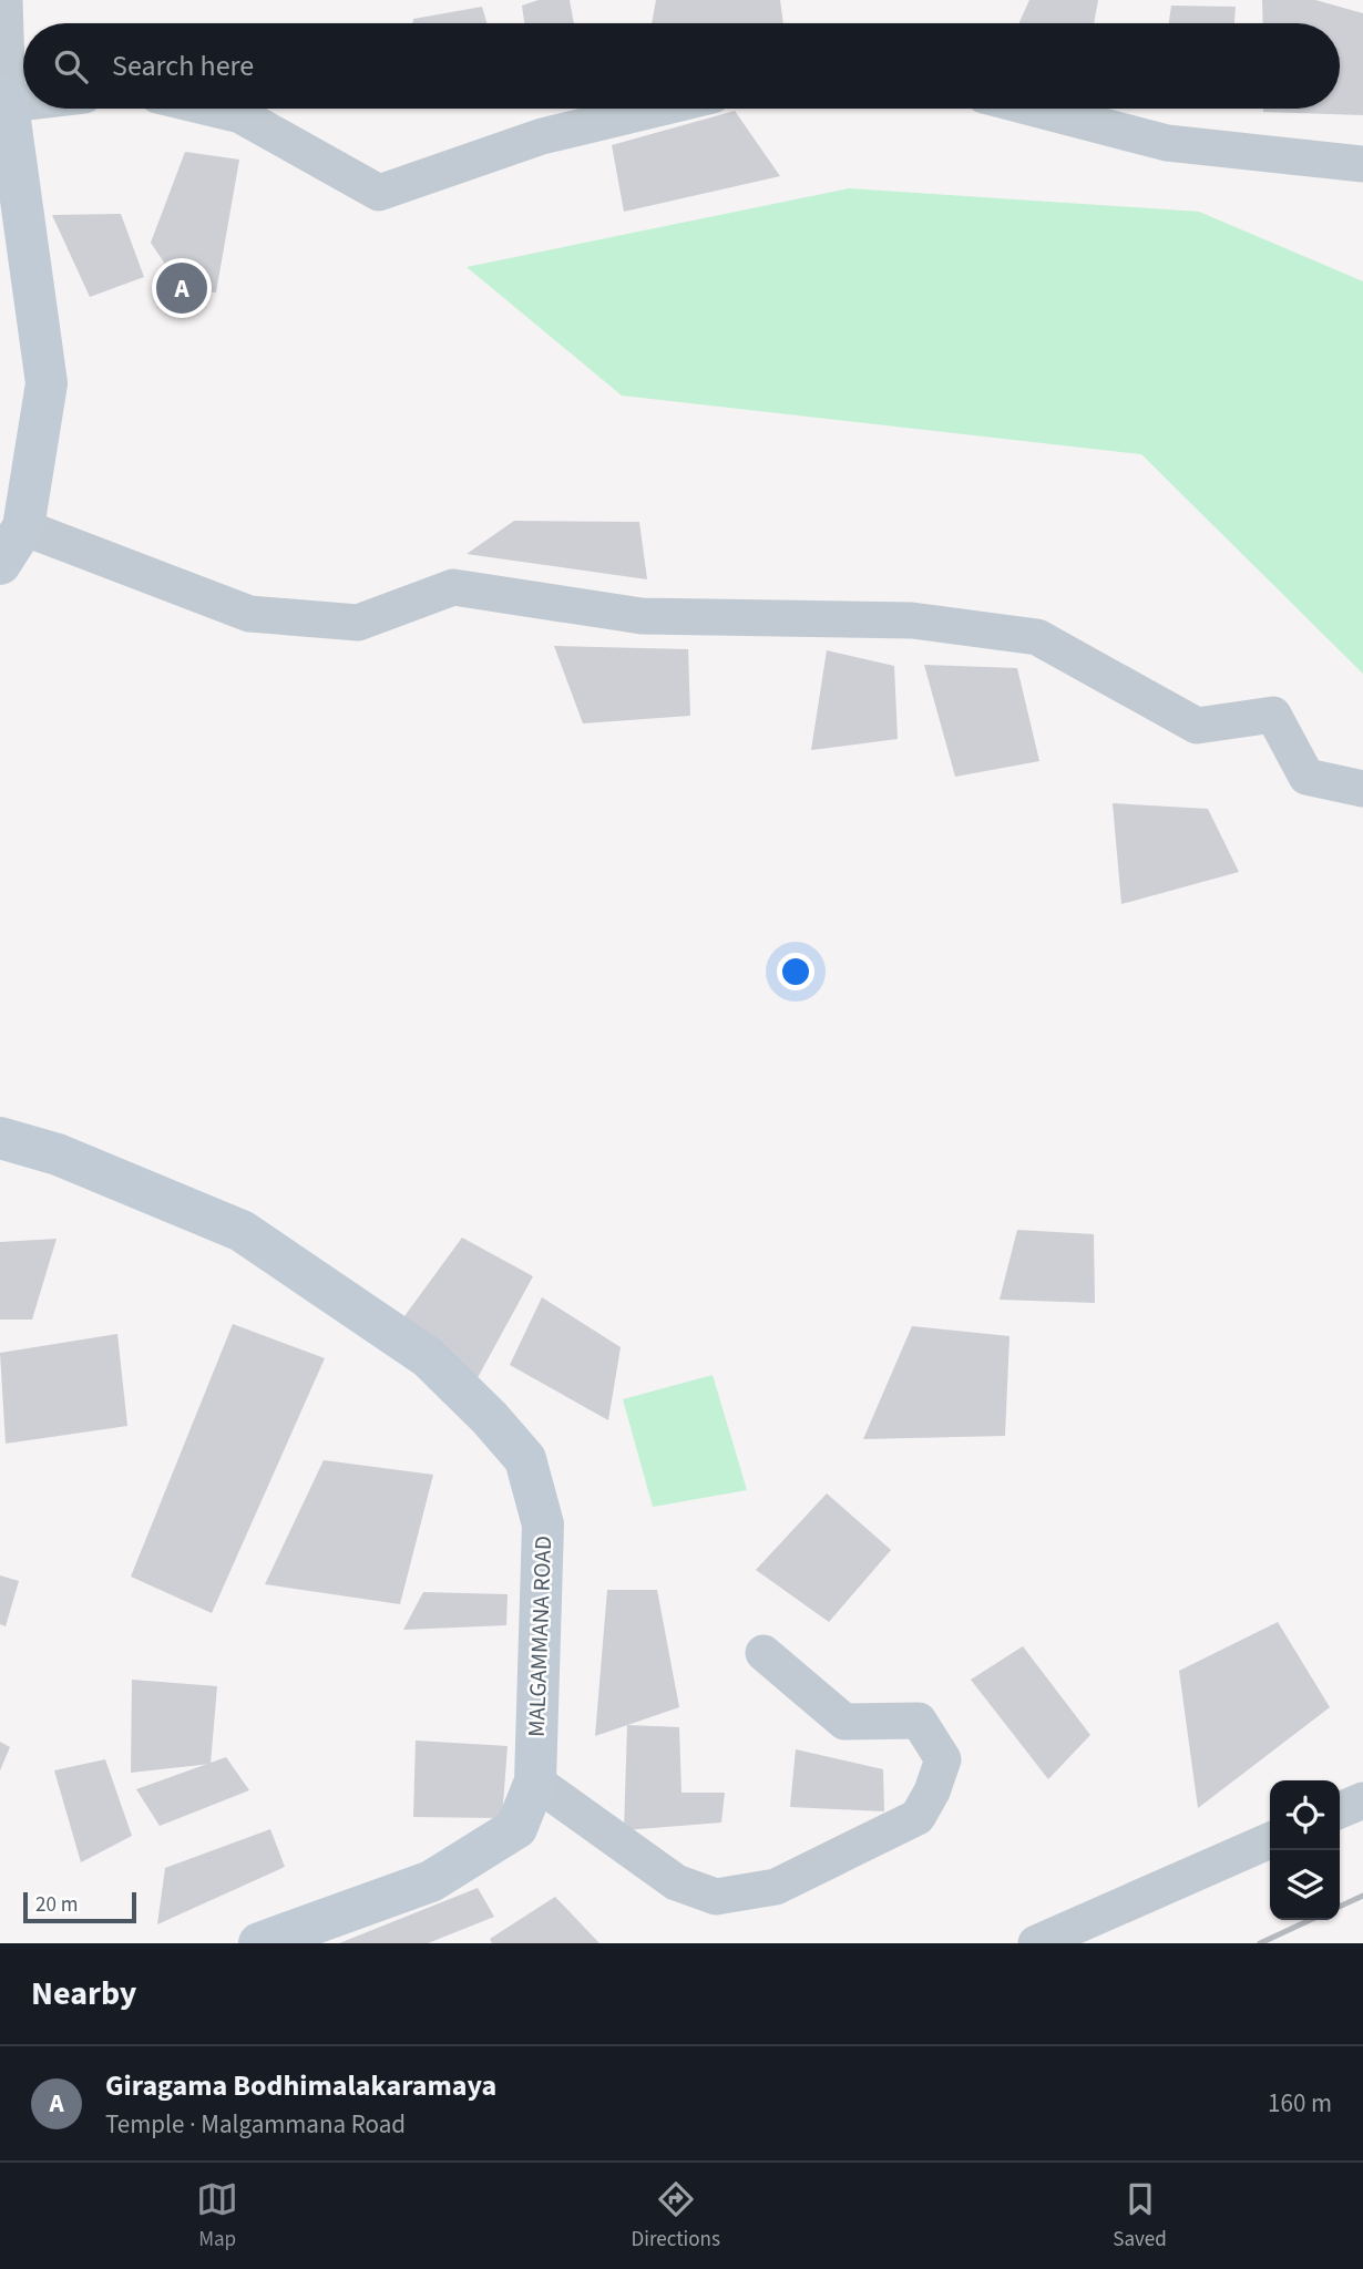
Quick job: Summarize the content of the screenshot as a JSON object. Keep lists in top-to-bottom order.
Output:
{
  "streets": {
    "street": ["MALGAMMANA ROAD"]
  },
  "scale_bar": "20 m",
  "page": {
    "search": "Search here",
    "pins": "A",
    "scale": "20 m",
    "heading": "Nearby",
    "list": [
      {
        "mark": "A",
        "name": "Giragama Bodhimalakaramaya",
        "note": "Temple · Malgammana Road",
        "value": "160 m"
      }
    ],
    "nav": ["Map", "Directions", "Saved"]
  }
}
